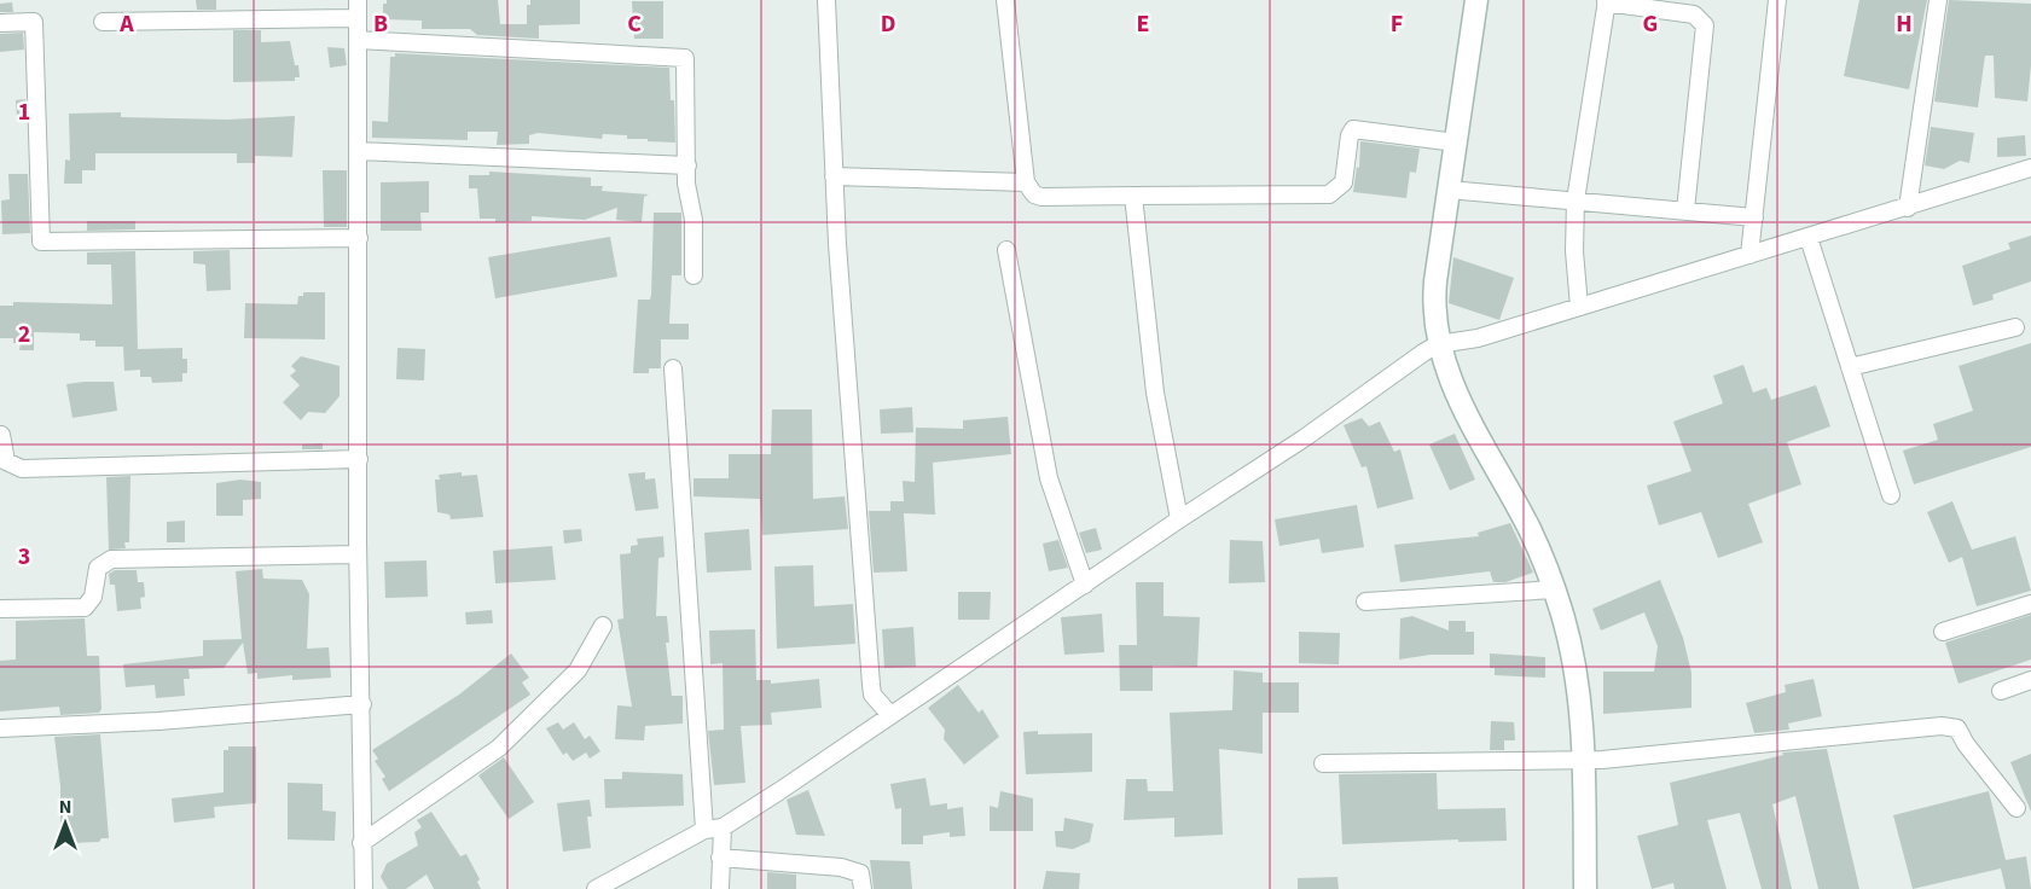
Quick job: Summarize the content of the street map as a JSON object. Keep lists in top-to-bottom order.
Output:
{
  "north": "top",
  "grid": {
    "columns": [
      "A",
      "B",
      "C",
      "D",
      "E",
      "F",
      "G",
      "H"
    ],
    "rows": ["1", "2", "3"]
  }
}
